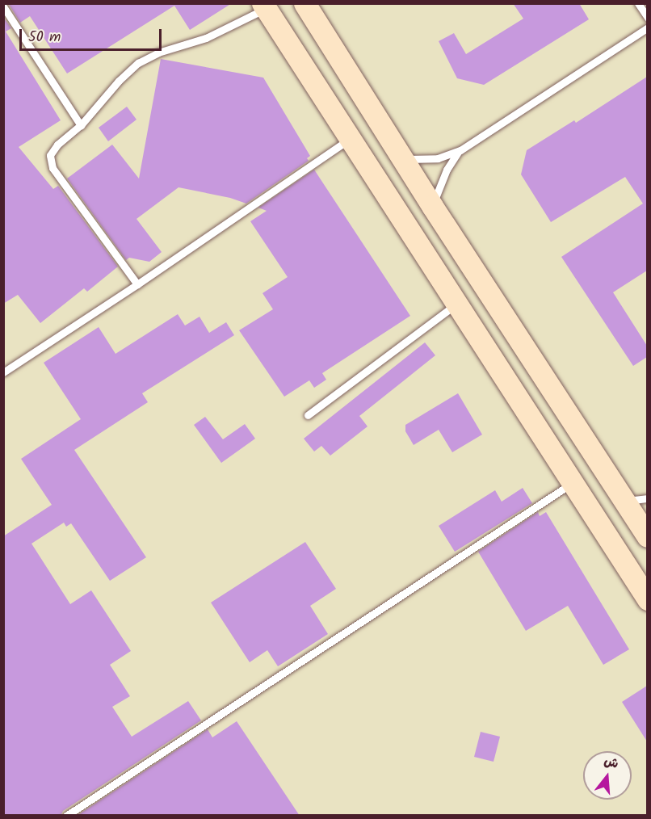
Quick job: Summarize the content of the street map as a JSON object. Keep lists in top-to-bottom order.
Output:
{
  "scale_bar": "50 m",
  "north": "top"
}
